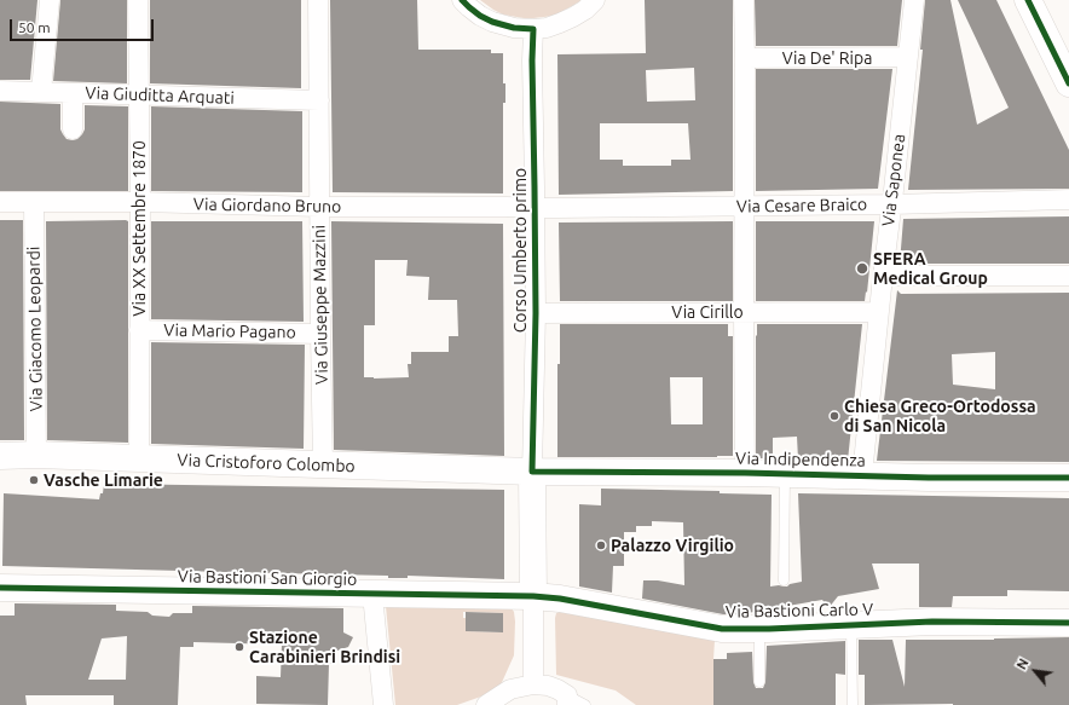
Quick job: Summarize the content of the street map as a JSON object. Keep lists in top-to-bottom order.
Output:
{
  "streets": {
    "street": [
      "Via De' Ripa",
      "Via Giuditta Arquati",
      "Via Saponea",
      "Via Giordano Bruno",
      "Via Cesare Braico",
      "Via XX Settembre 1870",
      "Corso Umberto primo",
      "Via Giuseppe Mazzini",
      "Via Cirillo",
      "Via Giacomo Leopardi",
      "Via Mario Pagano",
      "Via Indipendenza",
      "Via Cristoforo Colombo",
      "Via Bastioni San Giorgio",
      "Via Bastioni Carlo V"
    ]
  },
  "crossings": [
    ["Via De' Ripa", "Via Saponea"],
    ["Via Giuditta Arquati", "Via XX Settembre 1870"],
    ["Via Giuditta Arquati", "Via Giuseppe Mazzini"],
    ["Via Saponea", "Via Cesare Braico"],
    ["Via Saponea", "Via Cirillo"],
    ["Via Saponea", "Via Indipendenza"],
    ["Via Giordano Bruno", "Via Cesare Braico"],
    ["Via Giordano Bruno", "Via XX Settembre 1870"],
    ["Via Giordano Bruno", "Corso Umberto primo"],
    ["Via Giordano Bruno", "Via Giuseppe Mazzini"],
    ["Via Giordano Bruno", "Via Giacomo Leopardi"],
    ["Via Cesare Braico", "Corso Umberto primo"],
    ["Via XX Settembre 1870", "Via Mario Pagano"],
    ["Via XX Settembre 1870", "Via Cristoforo Colombo"],
    ["Corso Umberto primo", "Via Cirillo"],
    ["Corso Umberto primo", "Via Indipendenza"],
    ["Corso Umberto primo", "Via Cristoforo Colombo"],
    ["Corso Umberto primo", "Via Bastioni San Giorgio"],
    ["Corso Umberto primo", "Via Bastioni Carlo V"],
    ["Via Giuseppe Mazzini", "Via Mario Pagano"],
    ["Via Giuseppe Mazzini", "Via Cristoforo Colombo"],
    ["Via Giacomo Leopardi", "Via Cristoforo Colombo"],
    ["Via Indipendenza", "Via Cristoforo Colombo"],
    ["Via Bastioni San Giorgio", "Via Bastioni Carlo V"]
  ],
  "places": [
    "SFERA Medical Group",
    "Chiesa Greco-Ortodossa di San Nicola",
    "Vasche Limarie",
    "Palazzo Virgilio",
    "Stazione Carabinieri Brindisi"
  ],
  "scale_bar": "50 m",
  "north": "top left"
}
